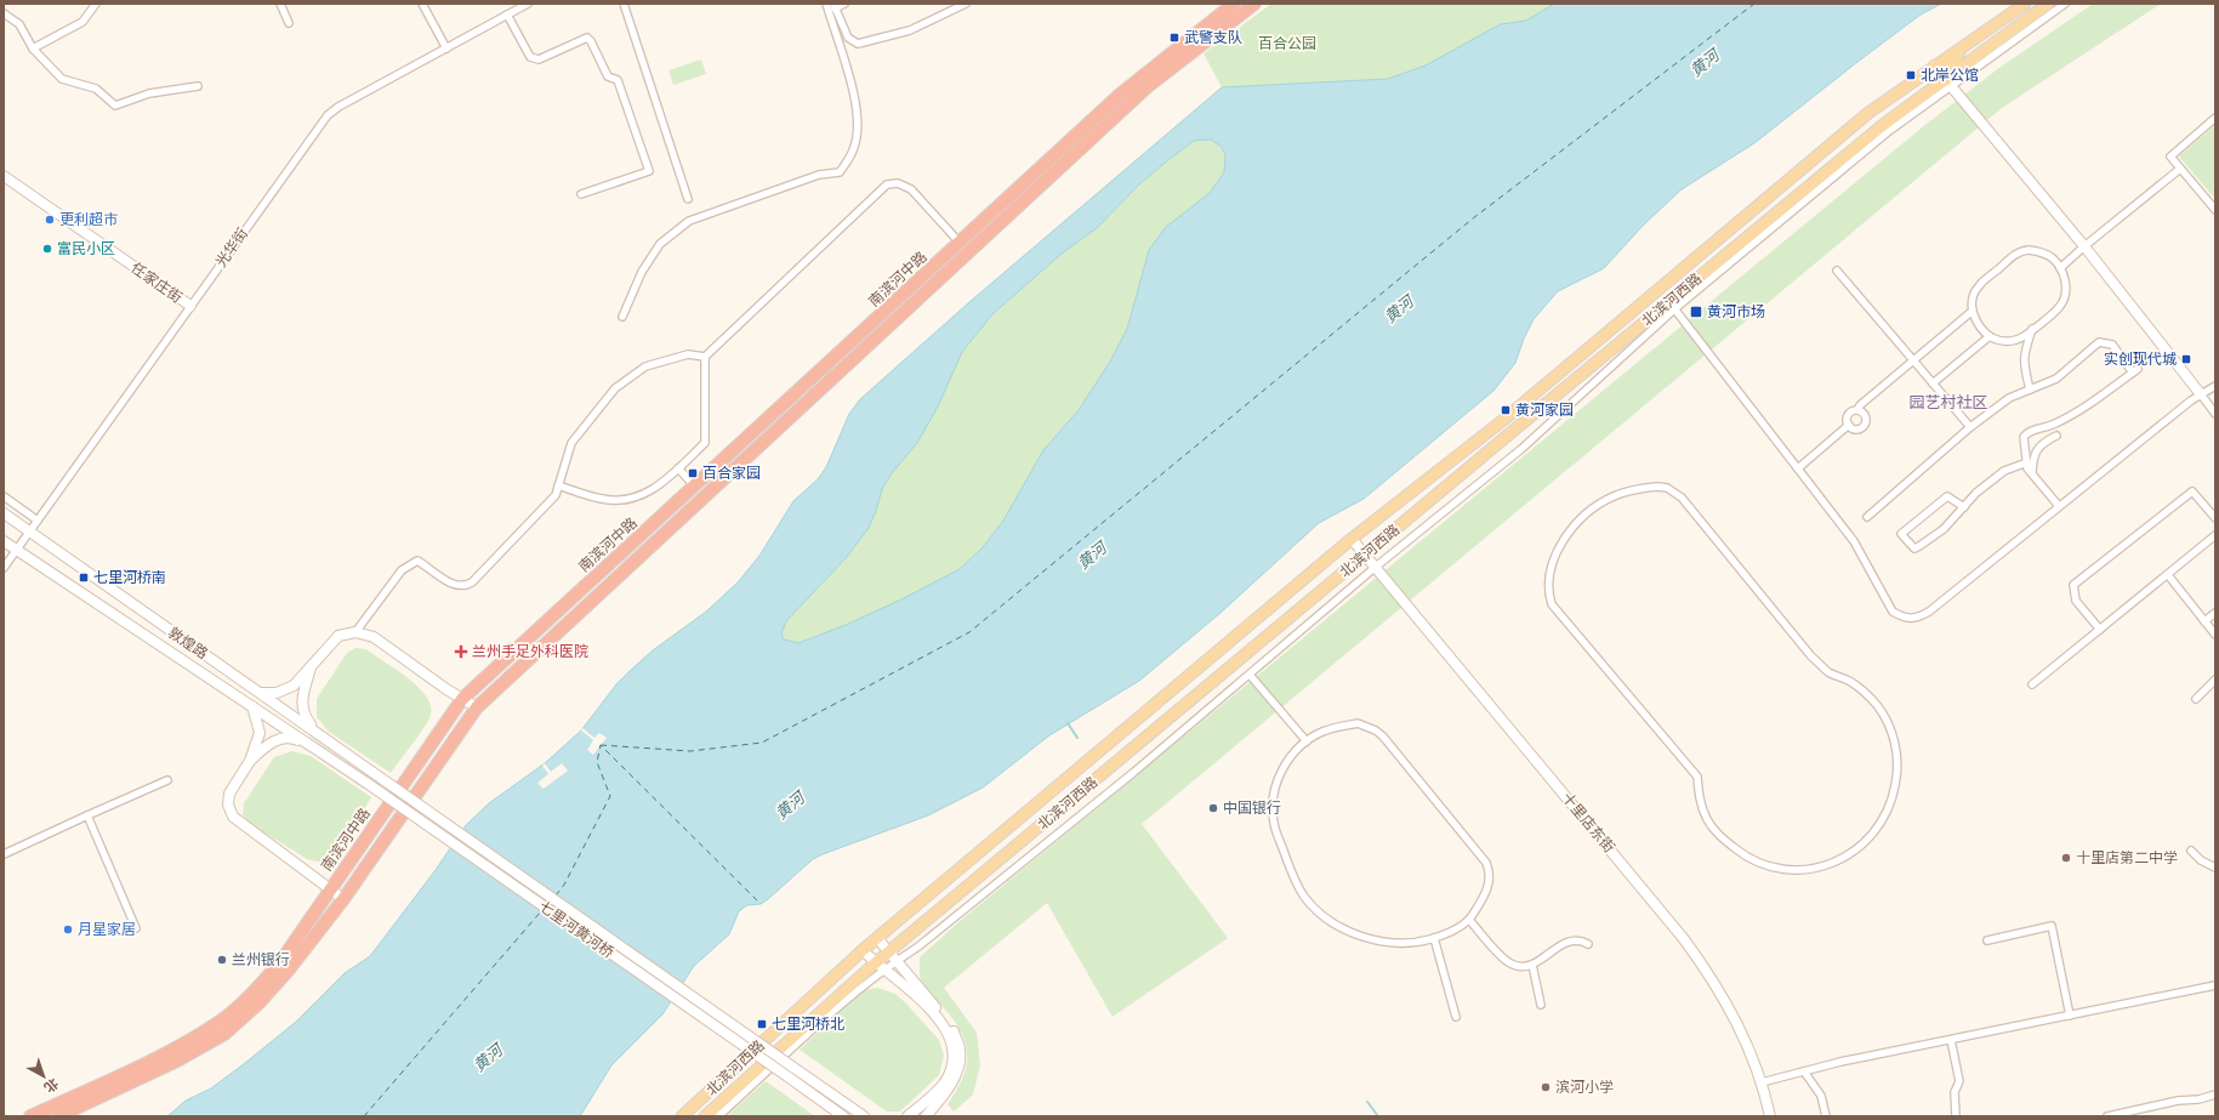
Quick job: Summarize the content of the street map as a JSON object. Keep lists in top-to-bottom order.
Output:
{
  "streets": {
    "highway": ["南滨河中路"],
    "main road": [
      "任家庄街",
      "北滨河西路",
      "敦煌路",
      "十里店东街",
      "七里河黄河桥"
    ],
    "street": ["光华街"]
  },
  "crossings": [
    ["光华街", "任家庄街"],
    ["光华街", "敦煌路"],
    ["北滨河西路", "十里店东街"],
    ["敦煌路", "七里河黄河桥"]
  ],
  "districts": ["园艺村社区"],
  "water": ["黄河"],
  "parks": ["百合公园"],
  "places": {
    "transit": [
      "武警支队",
      "北岸公馆",
      "黄河市场",
      "实创现代城",
      "黄河家园",
      "百合家园",
      "七里河桥南",
      "七里河桥北"
    ],
    "other": [
      "更利超市",
      "富民小区",
      "中国银行",
      "十里店第二中学",
      "月星家居",
      "兰州银行",
      "滨河小学"
    ],
    "health": ["兰州手足外科医院"]
  },
  "north": "bottom right"
}
